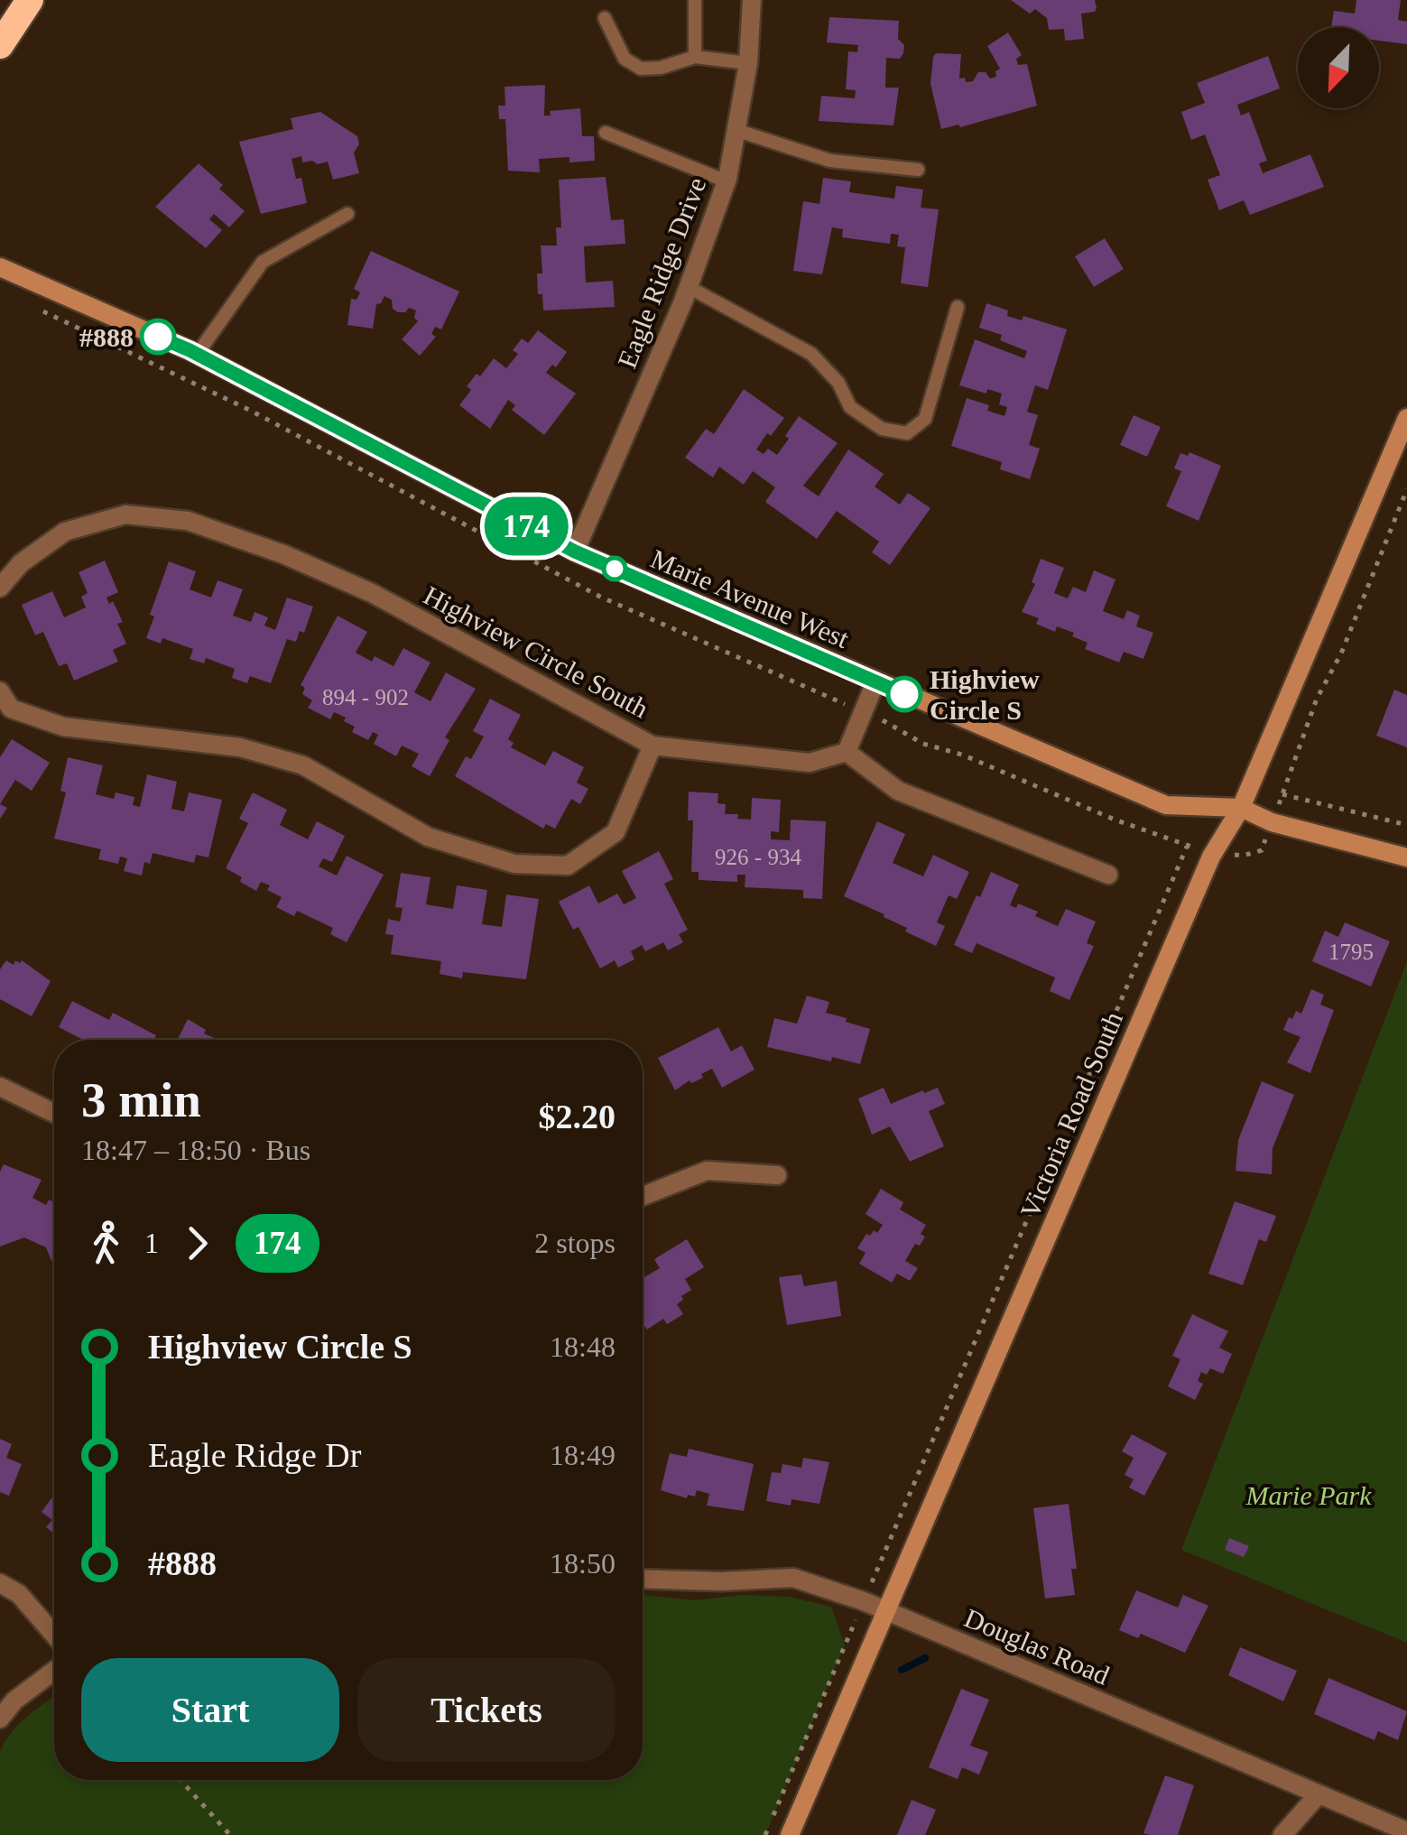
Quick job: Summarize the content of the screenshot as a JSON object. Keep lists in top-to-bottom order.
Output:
{
  "streets": {
    "street": [
      "Eagle Ridge Drive",
      "Marie Avenue West",
      "Highview Circle South",
      "Victoria Road South",
      "Douglas Road"
    ]
  },
  "crossings": [
    ["Eagle Ridge Drive", "Marie Avenue West"],
    ["Marie Avenue West", "Victoria Road South"],
    ["Victoria Road South", "Douglas Road"]
  ],
  "parks": ["Marie Park"],
  "places": ["#888", "Highview Circle S"],
  "lines": ["bus line 174"],
  "house_numbers": ["894 - 902", "926 - 934", "1795"],
  "north": "bottom left",
  "page": {
    "on_map": "174",
    "heading": ["3 min", "18:47 – 18:50 · Bus", "$2.20"],
    "legs": ["1", "174", "2 stops"],
    "list": [
      {
        "name": "Highview Circle S",
        "value": "18:48"
      },
      {
        "name": "Eagle Ridge Dr",
        "value": "18:49"
      },
      {
        "name": "#888",
        "value": "18:50"
      }
    ],
    "buttons": ["Start", "Tickets"]
  }
}
